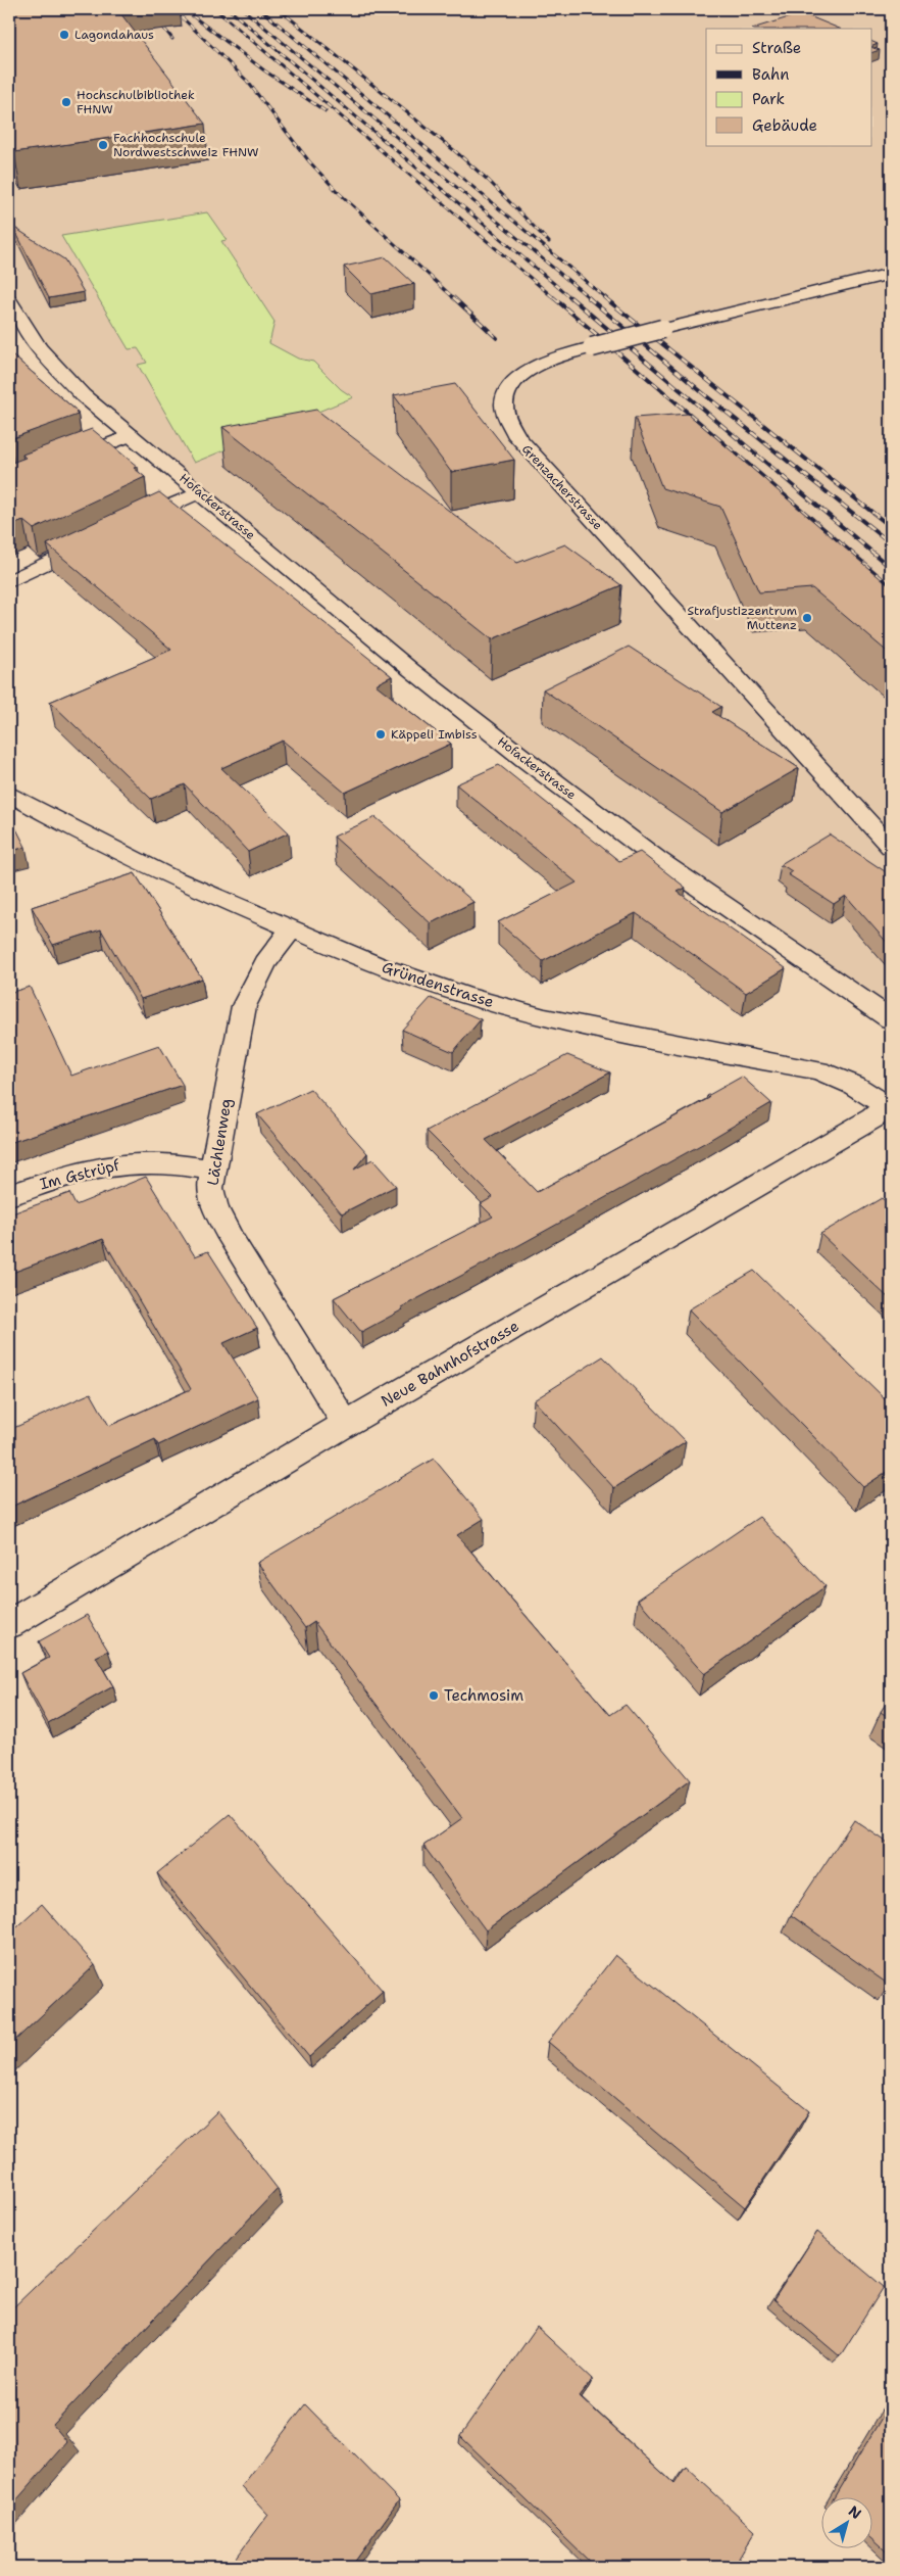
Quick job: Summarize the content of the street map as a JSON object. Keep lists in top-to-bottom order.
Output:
{
  "streets": {
    "street": [
      "Grenzacherstrasse",
      "Hofackerstrasse",
      "Gründenstrasse",
      "Lächlenweg",
      "Im Gstrüpf",
      "Neue Bahnhofstrasse"
    ]
  },
  "crossings": [
    ["Gründenstrasse", "Lächlenweg"],
    ["Gründenstrasse", "Neue Bahnhofstrasse"],
    ["Lächlenweg", "Im Gstrüpf"],
    ["Lächlenweg", "Neue Bahnhofstrasse"]
  ],
  "places": [
    "Lagondahaus",
    "Hochschulbibliothek FHNW",
    "Fachhochschule Nordwestschweiz FHNW",
    "Strafjustizzentrum Muttenz",
    "Käppeli Imbiss",
    "Techmosim"
  ],
  "legend": [
    "Straße",
    "Bahn",
    "Park",
    "Gebäude"
  ],
  "north": "top right"
}
